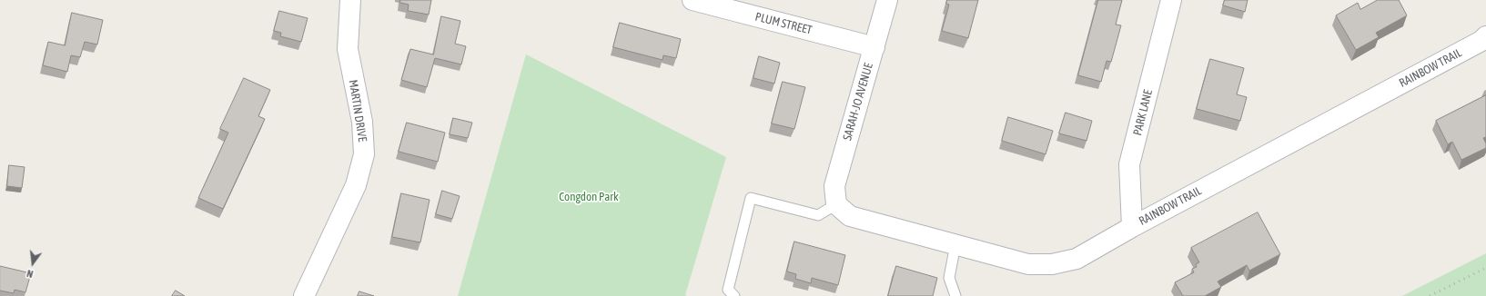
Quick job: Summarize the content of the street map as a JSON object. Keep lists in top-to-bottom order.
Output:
{
  "streets": {
    "street": [
      "PLUM STREET",
      "RAINBOW TRAIL",
      "SARAH-JO AVENUE",
      "MARTIN DRIVE",
      "PARK LANE"
    ]
  },
  "crossings": [
    ["PLUM STREET", "SARAH-JO AVENUE"],
    ["RAINBOW TRAIL", "SARAH-JO AVENUE"],
    ["RAINBOW TRAIL", "PARK LANE"]
  ],
  "parks": ["Congdon Park"],
  "north": "bottom"
}
